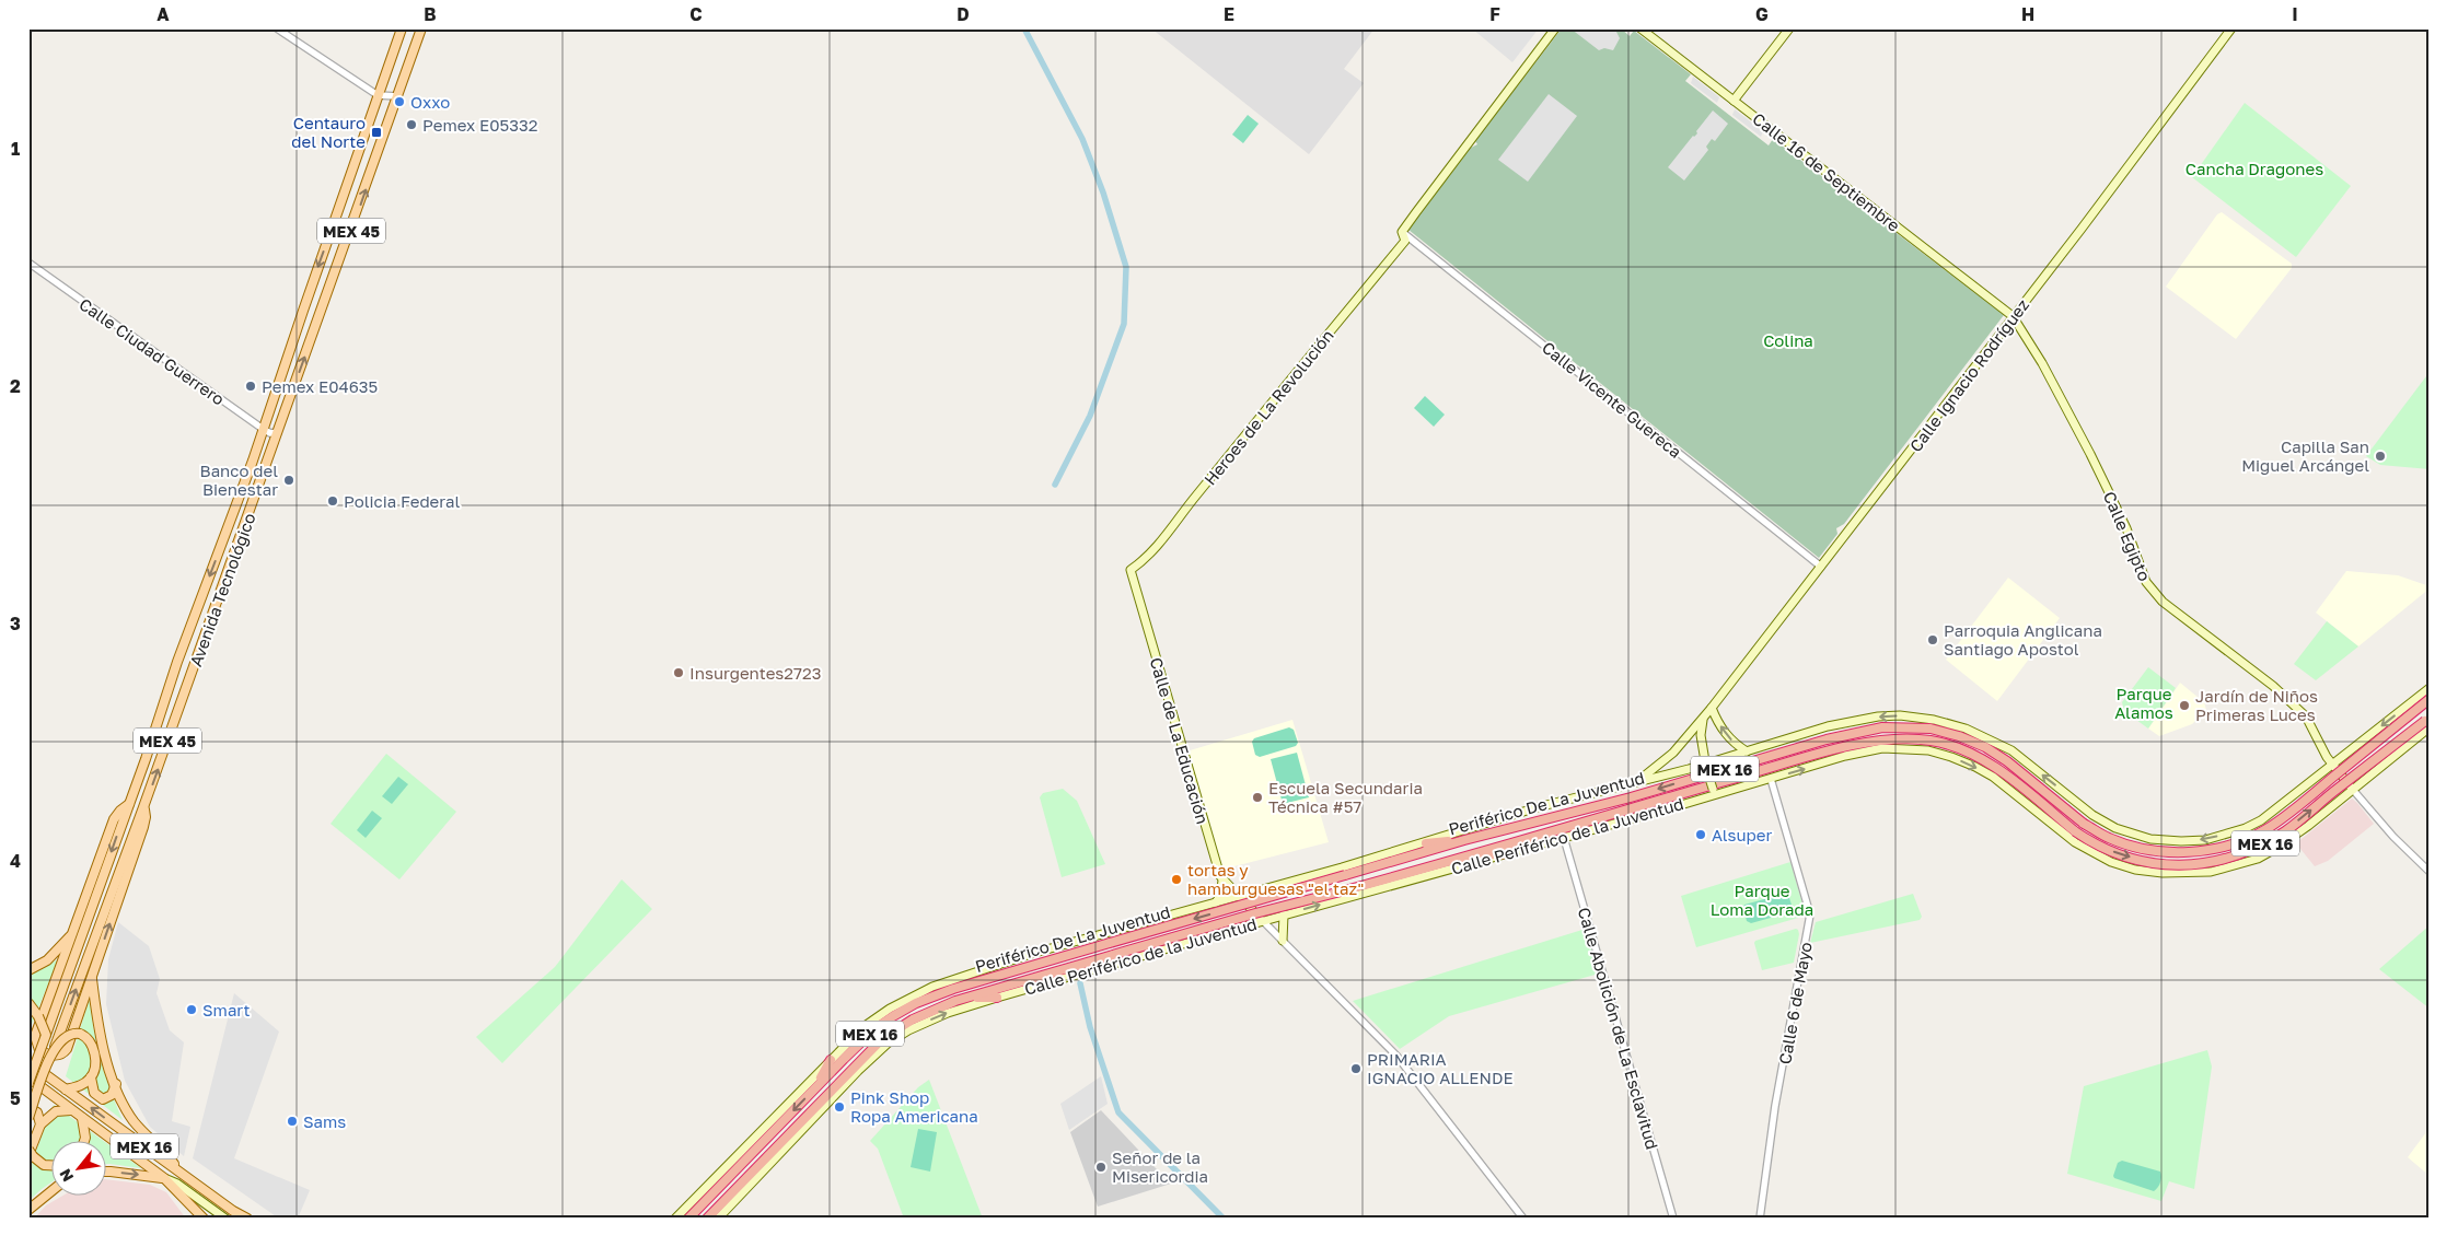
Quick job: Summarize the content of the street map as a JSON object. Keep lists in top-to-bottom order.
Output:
{
  "streets": {
    "highway": ["MEX 16", "Periférico De La Juventud"],
    "main road": [
      "Calle 16 de Septiembre",
      "MEX 45",
      "Calle Ignacio Rodríguez",
      "Heroes de La Revolución",
      "Calle Egipto",
      "Avenida Tecnológico",
      "Calle de La Educación",
      "Calle Periférico de la Juventud"
    ],
    "street": [
      "Calle Ciudad Guerrero",
      "Calle Vicente Guereca",
      "Calle 6 de Mayo",
      "Calle Abolición de La Esclavitud"
    ]
  },
  "crossings": [
    ["Calle 16 de Septiembre", "Calle Ignacio Rodríguez"],
    ["Calle 16 de Septiembre", "Calle Egipto"],
    ["Calle Ciudad Guerrero", "Avenida Tecnológico"],
    ["Calle Ignacio Rodríguez", "Calle Vicente Guereca"],
    ["Calle Ignacio Rodríguez", "Calle Egipto"],
    ["Calle Ignacio Rodríguez", "Calle Periférico de la Juventud"],
    ["Calle Vicente Guereca", "Heroes de La Revolución"],
    ["Heroes de La Revolución", "Calle de La Educación"],
    ["Calle Egipto", "Calle Periférico de la Juventud"],
    ["Periférico De La Juventud", "Calle Periférico de la Juventud"],
    ["Calle Periférico de la Juventud", "Calle 6 de Mayo"],
    ["Calle Periférico de la Juventud", "Calle Abolición de La Esclavitud"]
  ],
  "parks": [
    "Cancha Dragones",
    "Colina",
    "Parque Alamos",
    "Parque Loma Dorada"
  ],
  "places": {
    "other": [
      "Oxxo",
      "Pemex E05332",
      "Pemex E04635",
      "Capilla San Miguel Arcángel",
      "Banco del Bienestar",
      "Policia Federal",
      "Parroquia Anglicana Santiago Apostol",
      "Insurgentes2723",
      "Jardín de Niños Primeras Luces",
      "Escuela Secundaria Técnica #57",
      "Alsuper",
      "tortas y hamburguesas \"el taz\"",
      "Smart",
      "PRIMARIA IGNACIO ALLENDE",
      "Pink Shop Ropa Americana",
      "Sams",
      "Señor de la Misericordia"
    ],
    "transit": ["Centauro del Norte"]
  },
  "north": "bottom left",
  "grid": {
    "columns": [
      "A",
      "B",
      "C",
      "D",
      "E",
      "F",
      "G",
      "H",
      "I"
    ],
    "rows": [
      "1",
      "2",
      "3",
      "4",
      "5"
    ]
  }
}
